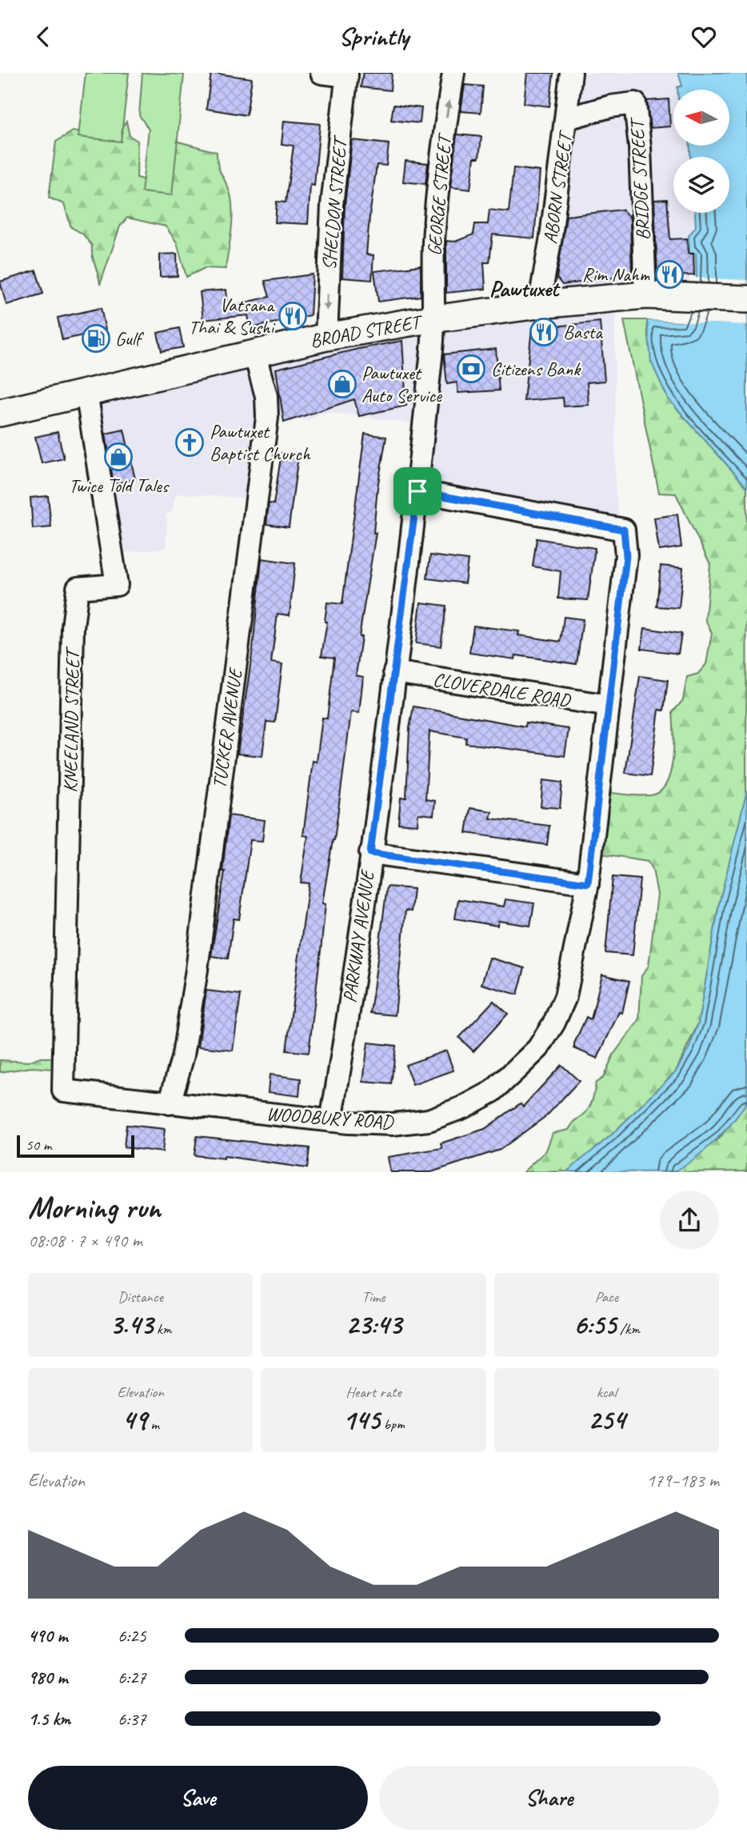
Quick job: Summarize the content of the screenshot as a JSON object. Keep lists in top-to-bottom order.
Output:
{
  "streets": {
    "main road": ["BROAD STREET"],
    "street": [
      "BRIDGE STREET",
      "ABORN STREET",
      "GEORGE STREET",
      "SHELDON STREET",
      "CLOVERDALE ROAD",
      "KNEELAND STREET",
      "TUCKER AVENUE",
      "PARKWAY AVENUE",
      "WOODBURY ROAD"
    ]
  },
  "crossings": [
    ["BRIDGE STREET", "ABORN STREET"],
    ["BRIDGE STREET", "BROAD STREET"],
    ["ABORN STREET", "BROAD STREET"],
    ["GEORGE STREET", "BROAD STREET"],
    ["GEORGE STREET", "PARKWAY AVENUE"],
    ["SHELDON STREET", "BROAD STREET"],
    ["BROAD STREET", "KNEELAND STREET"],
    ["BROAD STREET", "TUCKER AVENUE"],
    ["BROAD STREET", "PARKWAY AVENUE"],
    ["CLOVERDALE ROAD", "PARKWAY AVENUE"],
    ["CLOVERDALE ROAD", "WOODBURY ROAD"],
    ["KNEELAND STREET", "WOODBURY ROAD"],
    ["TUCKER AVENUE", "WOODBURY ROAD"],
    ["PARKWAY AVENUE", "WOODBURY ROAD"]
  ],
  "one_way": ["GEORGE STREET", "SHELDON STREET"],
  "districts": ["Pawtuxet"],
  "places": {
    "restaurant": ["Rim Nahm", "Vatsana Thai & Sushi", "Basta"],
    "fuel station": ["Gulf"],
    "bank": ["Citizens Bank"],
    "shop": ["Pawtuxet Auto Service", "Twice Told Tales"],
    "church": ["Pawtuxet Baptist Church"]
  },
  "scale_bar": "50 m",
  "north": "left",
  "page": {
    "header": "Sprintly",
    "scale": "50 m",
    "heading": ["Morning run", "08:08 · 7 × 490 m"],
    "stats": [
      ["Distance", "3.43 km"],
      ["Time", "23:43"],
      ["Pace", "6:55 /km"],
      ["Elevation", "49 m"],
      ["Heart rate", "145 bpm"],
      ["kcal", "254"]
    ],
    "chart": ["Elevation", "179–183 m"],
    "list": [
      {
        "name": "490 m",
        "note": "6:25"
      },
      {
        "name": "980 m",
        "note": "6:27"
      },
      {
        "name": "1.5 km",
        "note": "6:37"
      }
    ],
    "buttons": ["Save", "Share"]
  }
}
